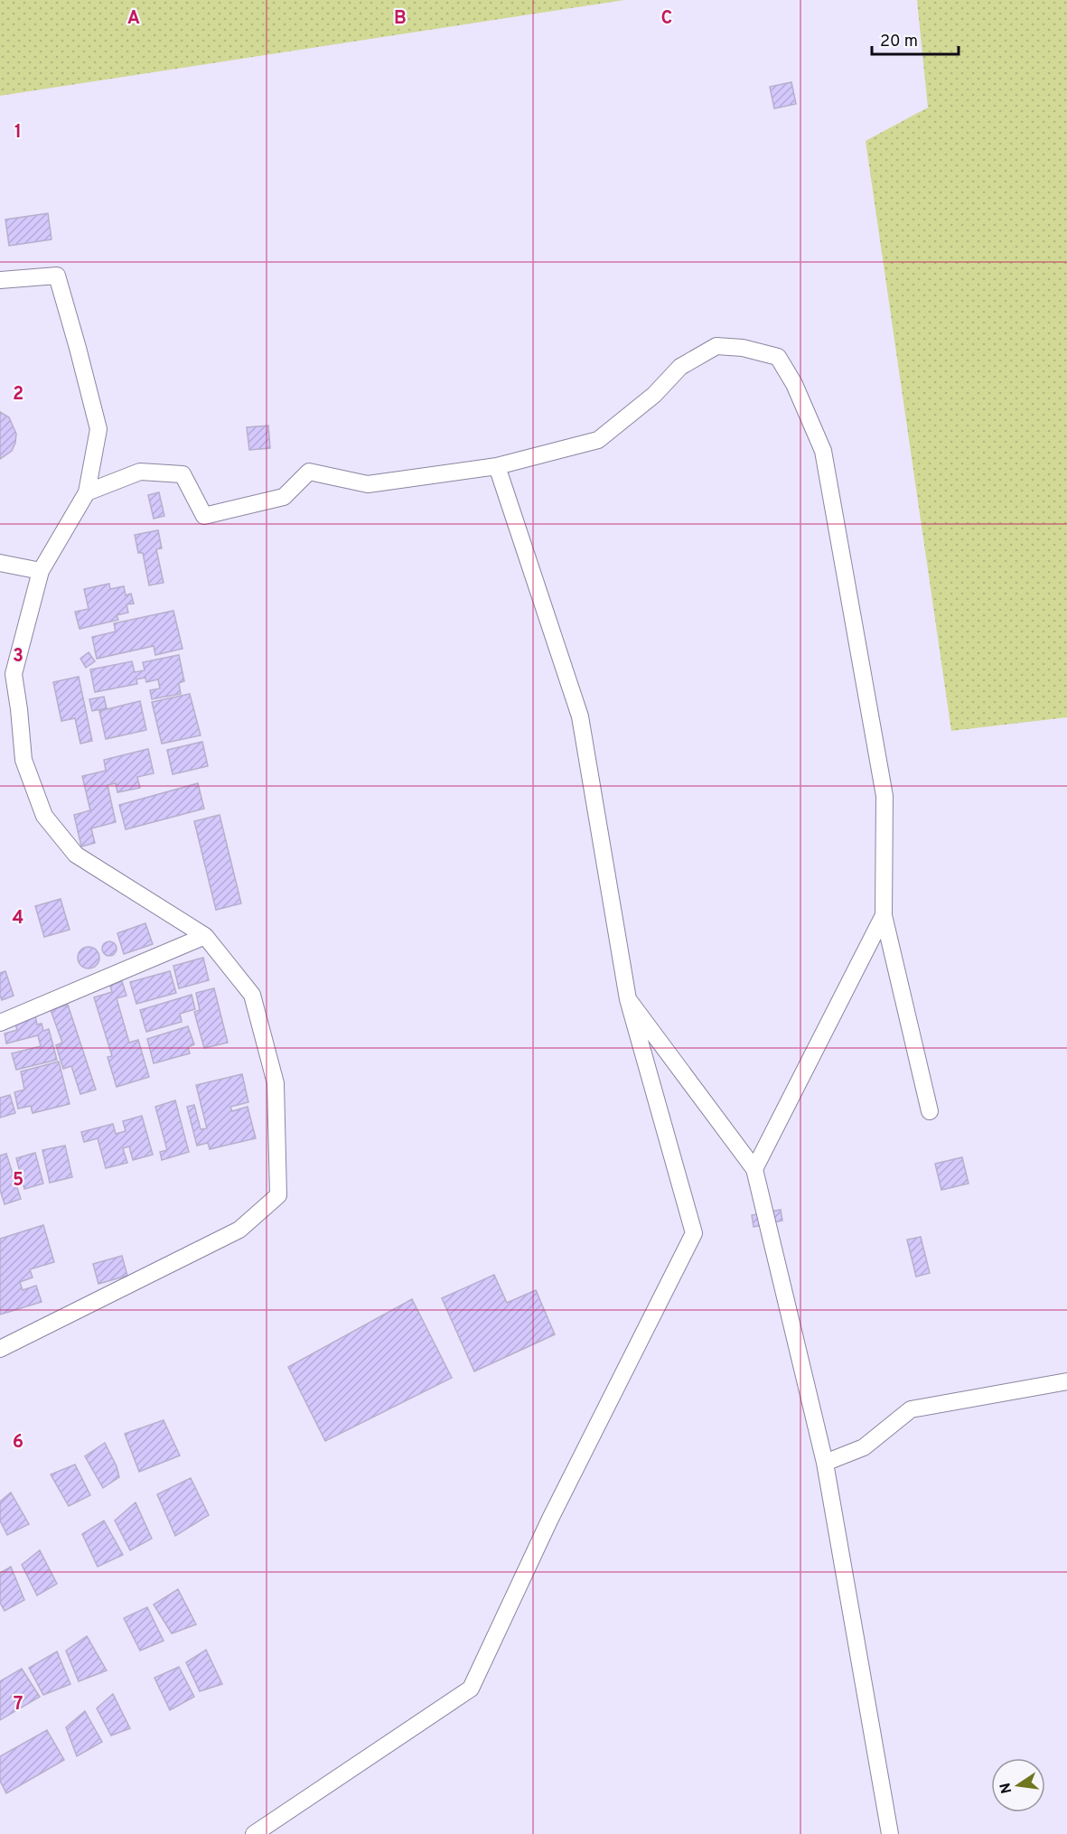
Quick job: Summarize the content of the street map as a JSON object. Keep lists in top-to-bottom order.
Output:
{
  "scale_bar": "20 m",
  "north": "left",
  "grid": {
    "columns": ["A", "B", "C"],
    "rows": [
      "1",
      "2",
      "3",
      "4",
      "5",
      "6",
      "7"
    ]
  }
}
